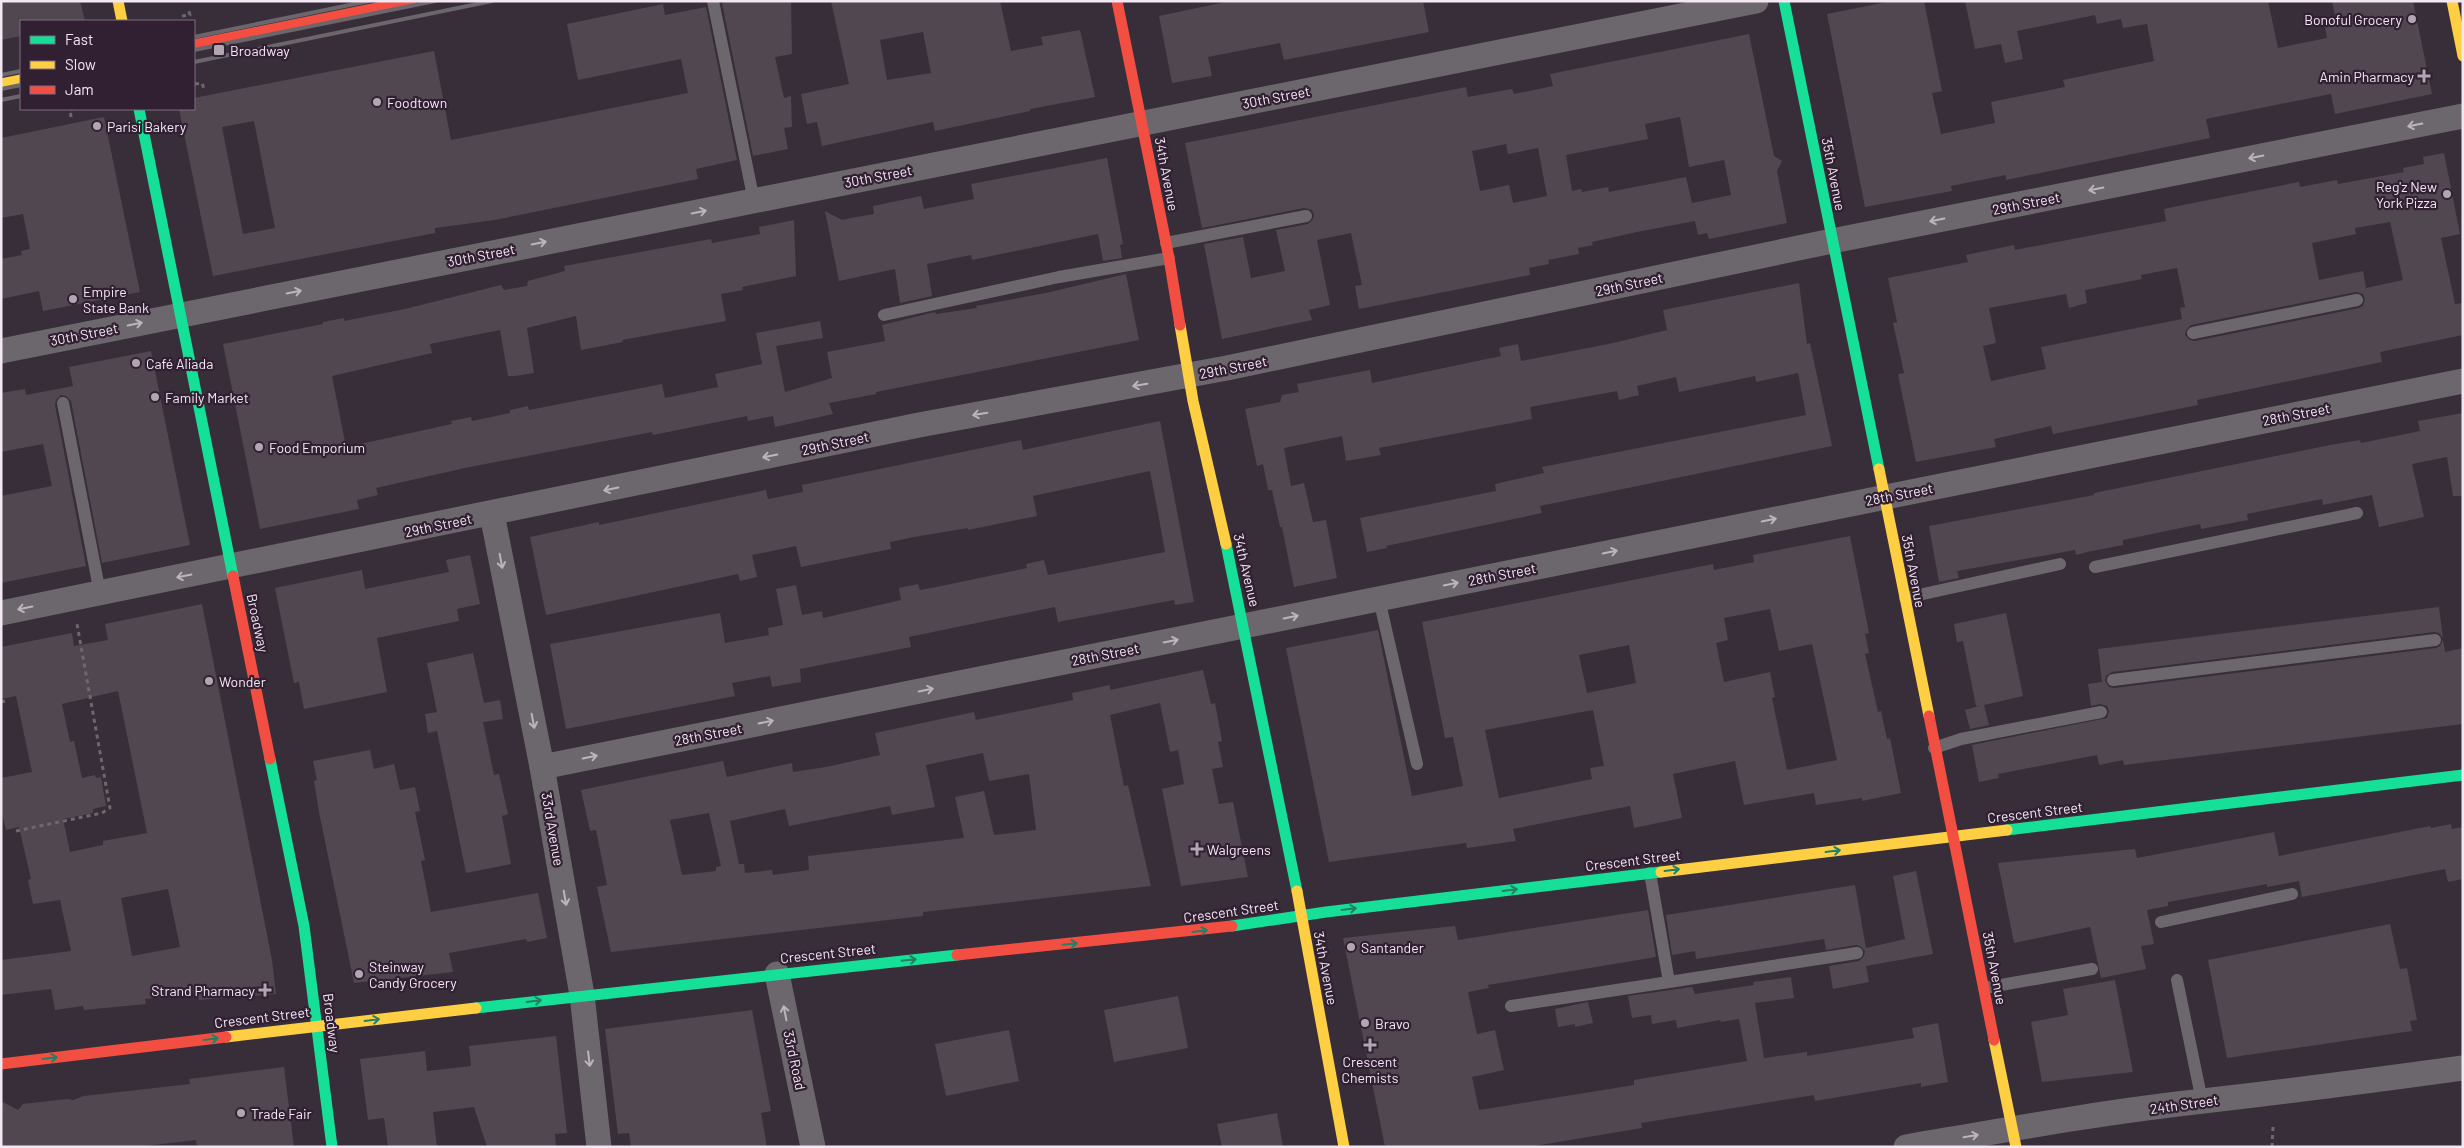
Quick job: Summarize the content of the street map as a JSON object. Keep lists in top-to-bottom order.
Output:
{
  "streets": {
    "street": [
      "30th Street",
      "34th Avenue",
      "35th Avenue",
      "29th Street",
      "28th Street",
      "Broadway",
      "Crescent Street",
      "33rd Avenue",
      "33rd Road",
      "24th Street"
    ]
  },
  "crossings": [
    ["30th Street", "34th Avenue"],
    ["30th Street", "Broadway"],
    ["34th Avenue", "29th Street"],
    ["34th Avenue", "28th Street"],
    ["34th Avenue", "Crescent Street"],
    ["35th Avenue", "29th Street"],
    ["35th Avenue", "28th Street"],
    ["35th Avenue", "Crescent Street"],
    ["35th Avenue", "24th Street"],
    ["29th Street", "Broadway"],
    ["29th Street", "33rd Avenue"],
    ["28th Street", "33rd Avenue"],
    ["Broadway", "Crescent Street"],
    ["Crescent Street", "33rd Avenue"],
    ["Crescent Street", "33rd Road"]
  ],
  "one_way": [
    "30th Street",
    "29th Street",
    "28th Street",
    "Crescent Street",
    "33rd Avenue",
    "33rd Road"
  ],
  "places": {
    "other": [
      "Bonoful Grocery",
      "Foodtown",
      "Parisi Bakery",
      "Reg'z New York Pizza",
      "Empire State Bank",
      "Café Aliada",
      "Family Market",
      "Food Emporium",
      "Wonder",
      "Santander",
      "Steinway Candy Grocery",
      "Bravo",
      "Trade Fair"
    ],
    "transit": ["Broadway"],
    "health": [
      "Amin Pharmacy",
      "Walgreens",
      "Strand Pharmacy",
      "Crescent Chemists"
    ]
  },
  "legend": ["Fast", "Slow", "Jam"]
}
